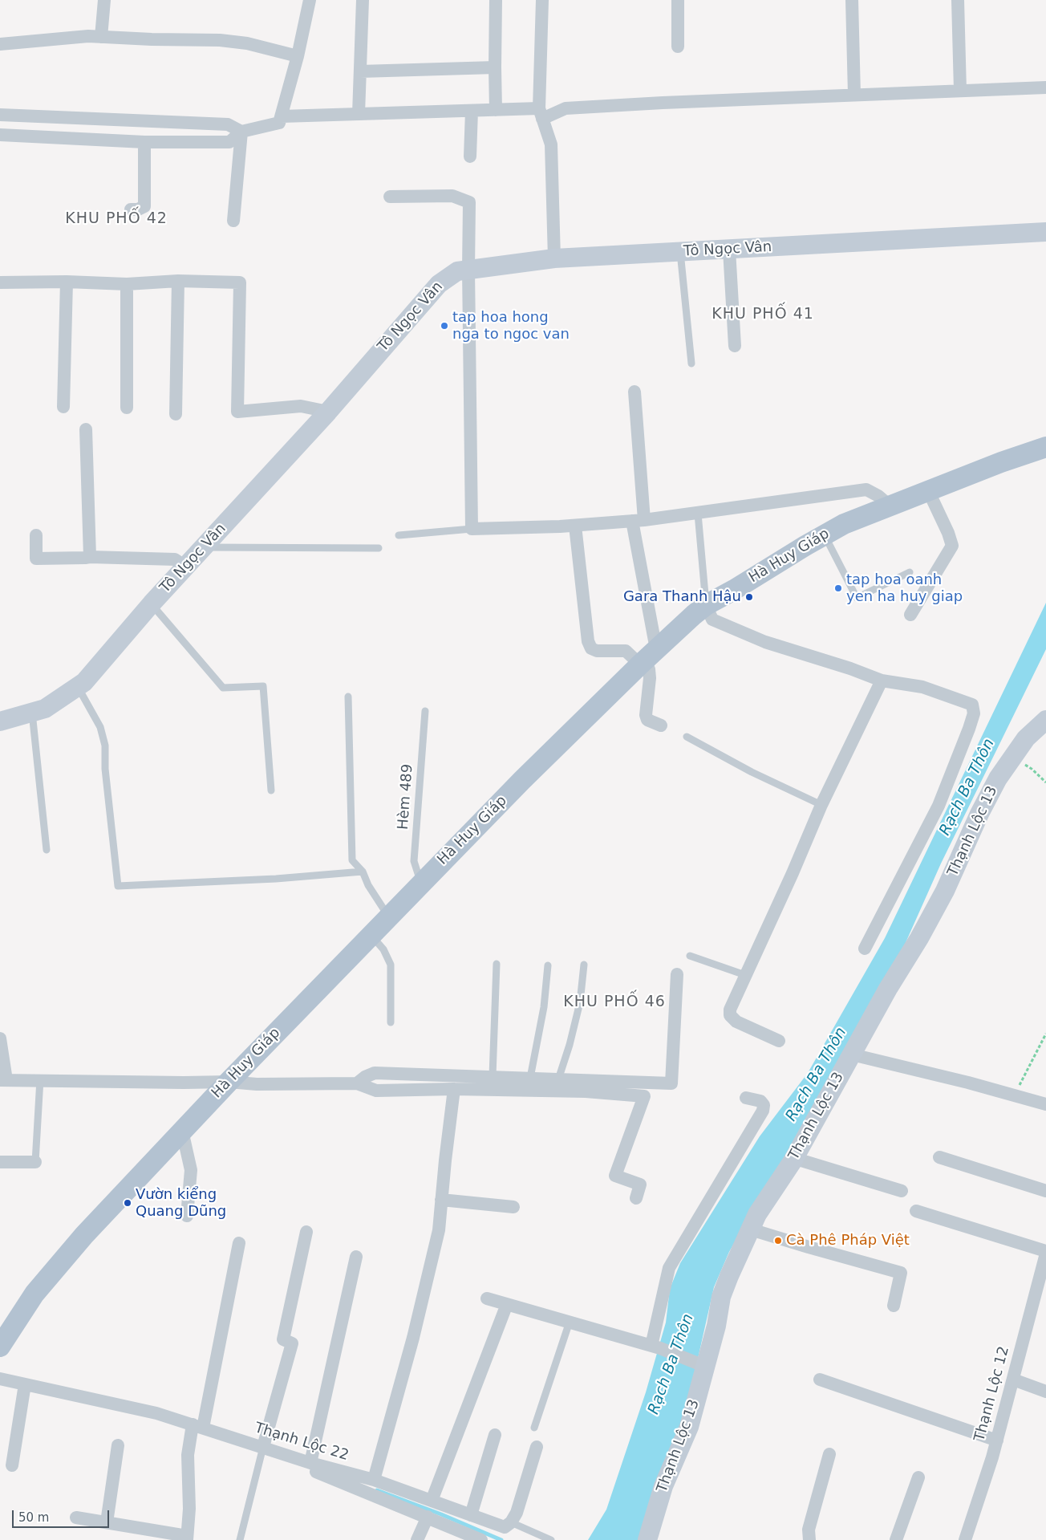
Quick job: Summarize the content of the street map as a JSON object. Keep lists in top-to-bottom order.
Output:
{
  "streets": {
    "main road": ["Hà Huy Giáp"],
    "street": [
      "Tô Ngọc Vân",
      "Thạnh Lộc 13",
      "Thạnh Lộc 12",
      "Thạnh Lộc 22"
    ],
    "lane": ["Hèm 489"]
  },
  "crossings": [
    ["Hà Huy Giáp", "Hèm 489"]
  ],
  "districts": ["KHU PHỐ 42", "KHU PHỐ 41", "KHU PHỐ 46"],
  "water": ["Rạch Ba Thôn"],
  "places": [
    "tap hoa hong nga to ngoc van",
    "tap hoa oanh yen ha huy giap",
    "Gara Thanh Hậu",
    "Vườn kiểng Quang Dũng",
    "Cà Phê Pháp Việt"
  ],
  "scale_bar": "50 m"
}
